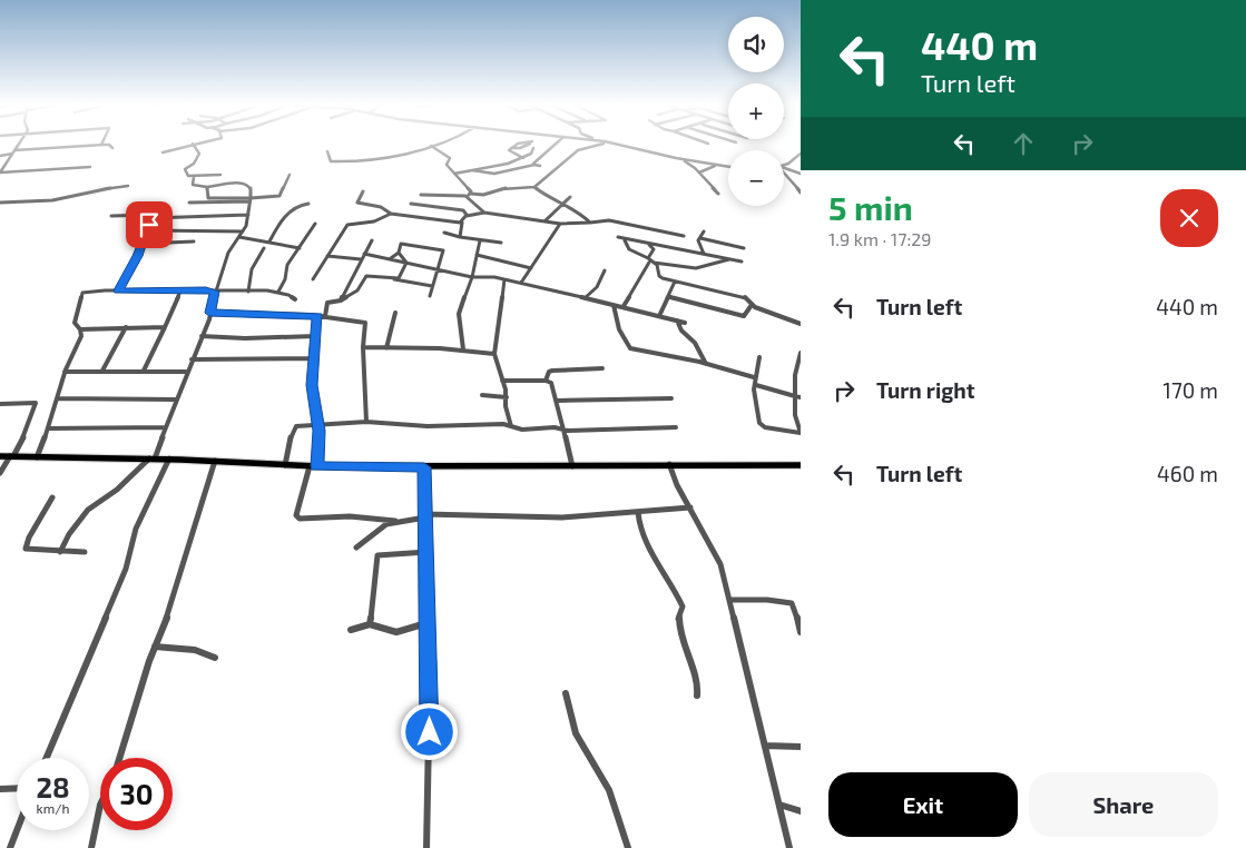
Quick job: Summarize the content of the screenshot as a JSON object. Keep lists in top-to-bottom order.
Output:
{
  "page": {
    "turn": ["440 m", "Turn left"],
    "map_buttons": ["+", "−"],
    "heading": ["5 min", "1.9 km · 17:29"],
    "list": [
      {
        "name": "Turn left",
        "value": "440 m"
      },
      {
        "name": "Turn right",
        "value": "170 m"
      },
      {
        "name": "Turn left",
        "value": "460 m"
      }
    ],
    "speed": "28 km/h",
    "limit": "30",
    "buttons": ["Exit", "Share"]
  }
}
